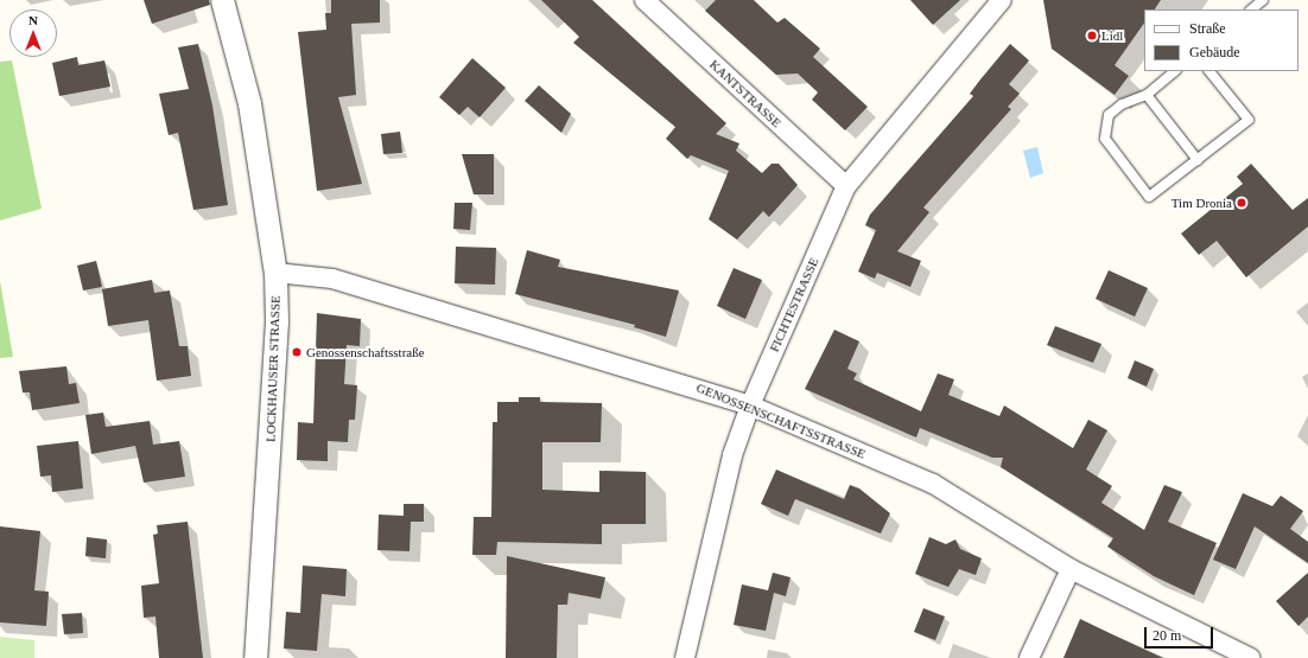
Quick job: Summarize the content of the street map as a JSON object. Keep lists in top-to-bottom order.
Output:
{
  "streets": {
    "street": [
      "KANTSTRASSE",
      "FICHTESTRASSE",
      "LOCKHAUSER STRASSE",
      "GENOSSENSCHAFTSSTRASSE"
    ]
  },
  "crossings": [
    ["KANTSTRASSE", "FICHTESTRASSE"],
    ["FICHTESTRASSE", "GENOSSENSCHAFTSSTRASSE"],
    ["LOCKHAUSER STRASSE", "GENOSSENSCHAFTSSTRASSE"]
  ],
  "places": ["Lidl", "Tim Dronia", "Genossenschaftsstraße"],
  "legend": ["Straße", "Gebäude"],
  "scale_bar": "20 m",
  "north": "top"
}
